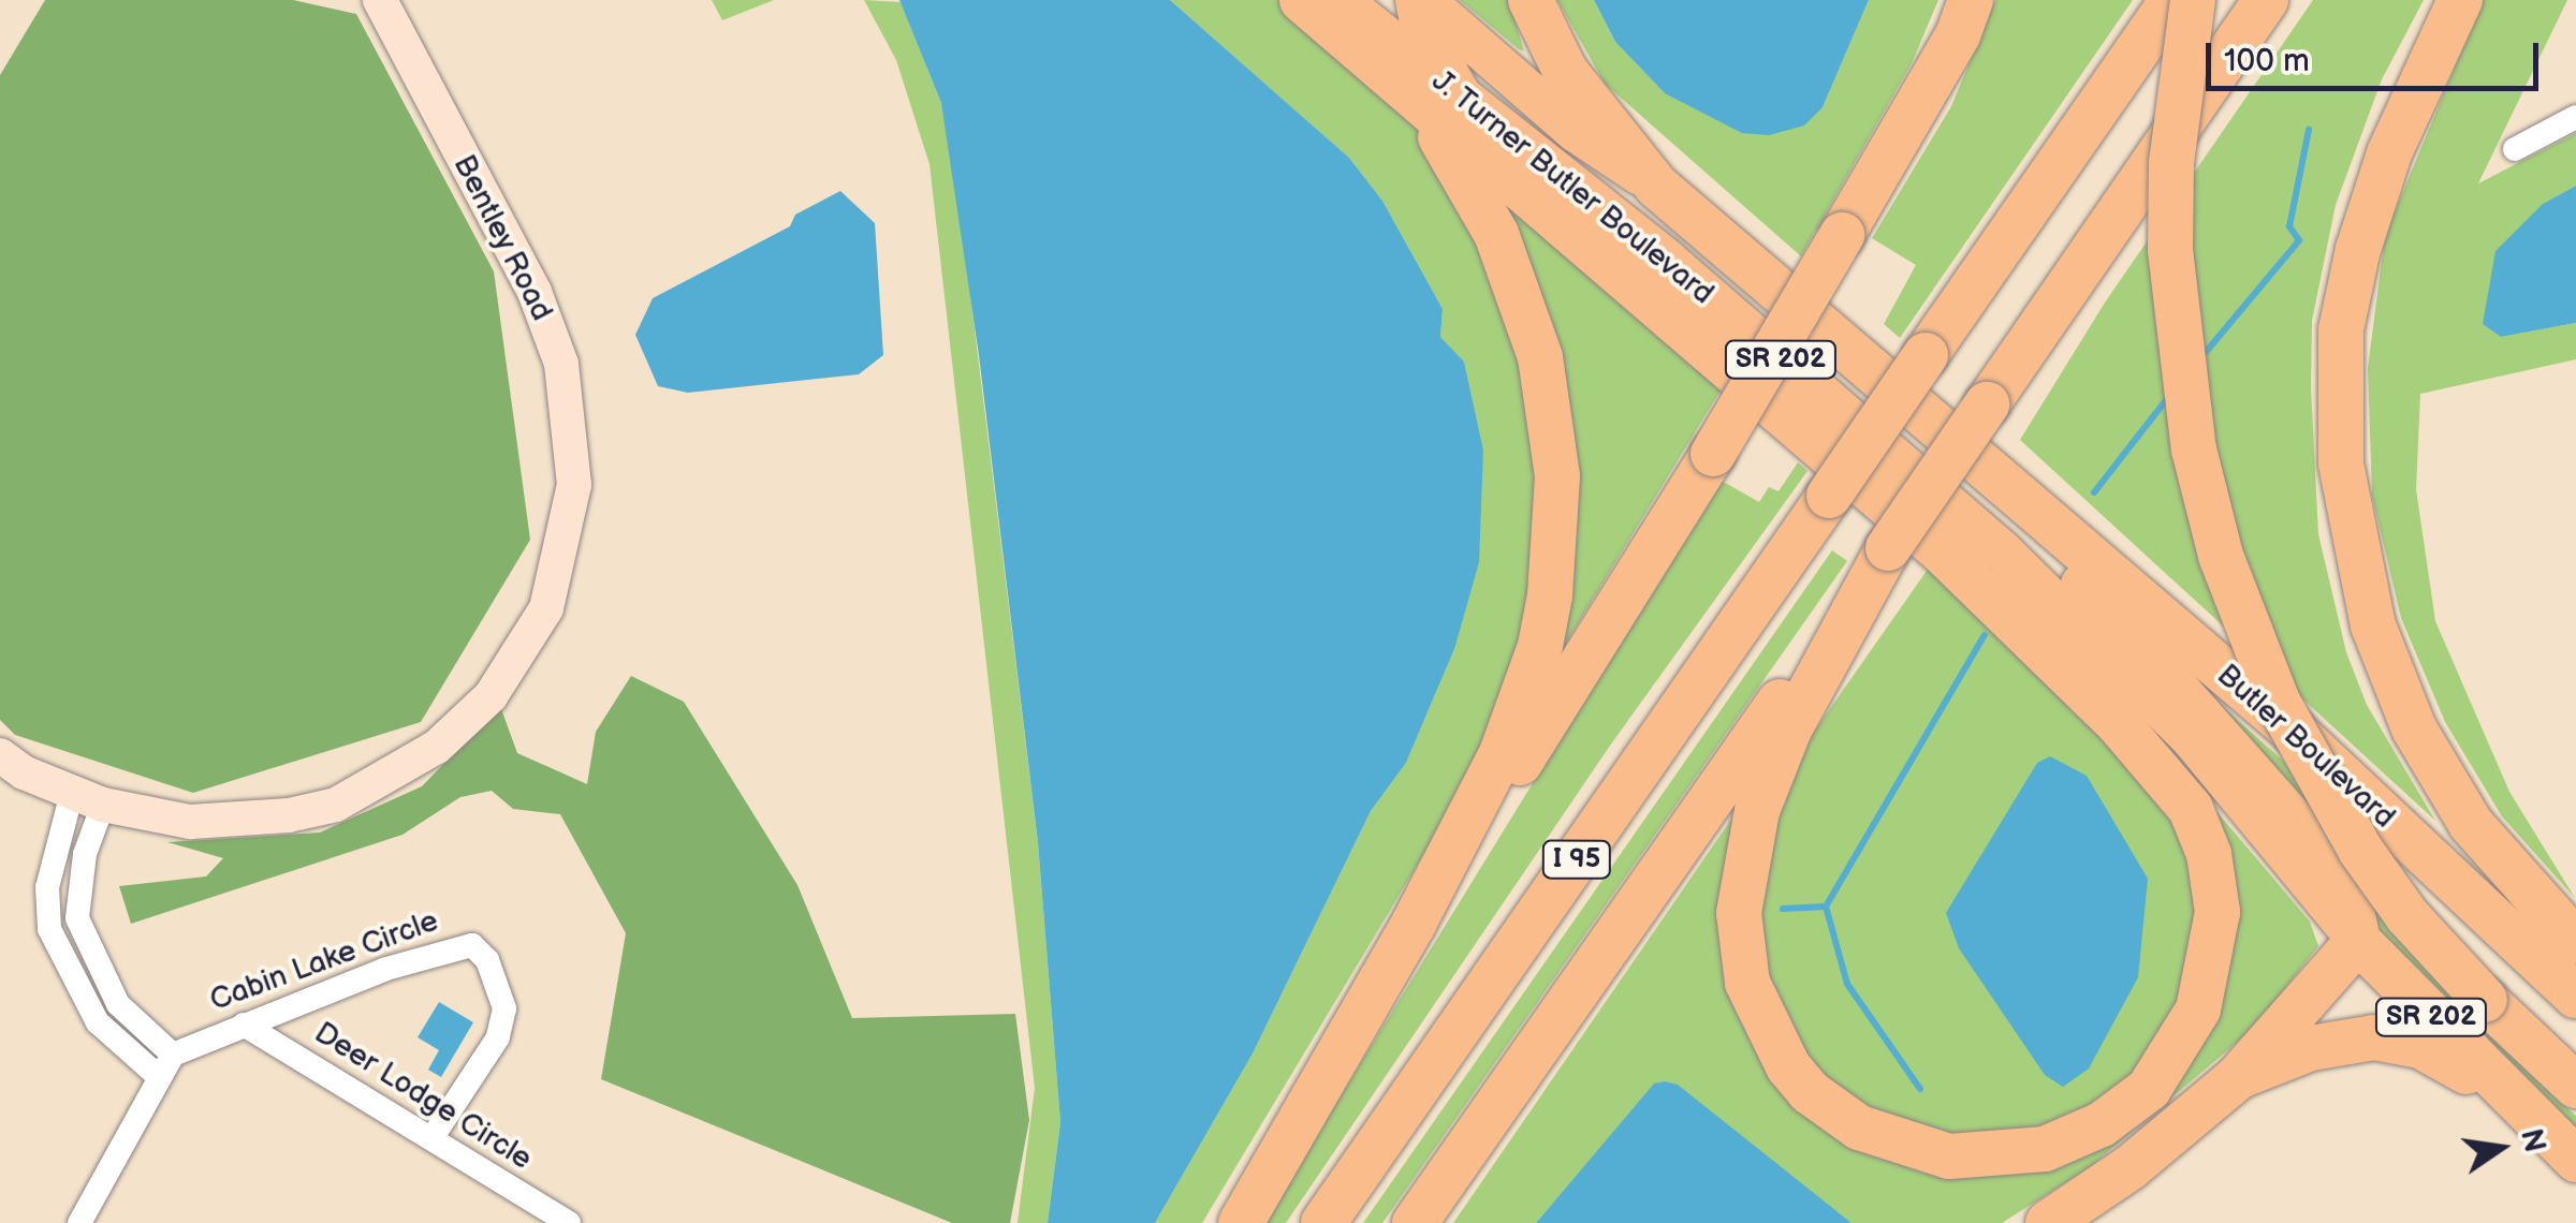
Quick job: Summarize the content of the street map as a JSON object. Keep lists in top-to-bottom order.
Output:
{
  "streets": {
    "highway": [
      "J. Turner Butler Boulevard",
      "SR 202",
      "Butler Boulevard",
      "I 95"
    ],
    "street": ["Bentley Road", "Cabin Lake Circle", "Deer Lodge Circle"]
  },
  "crossings": [
    ["J. Turner Butler Boulevard", "SR 202"],
    ["J. Turner Butler Boulevard", "Butler Boulevard"],
    ["Cabin Lake Circle", "Deer Lodge Circle"]
  ],
  "scale_bar": "100 m",
  "north": "right"
}
